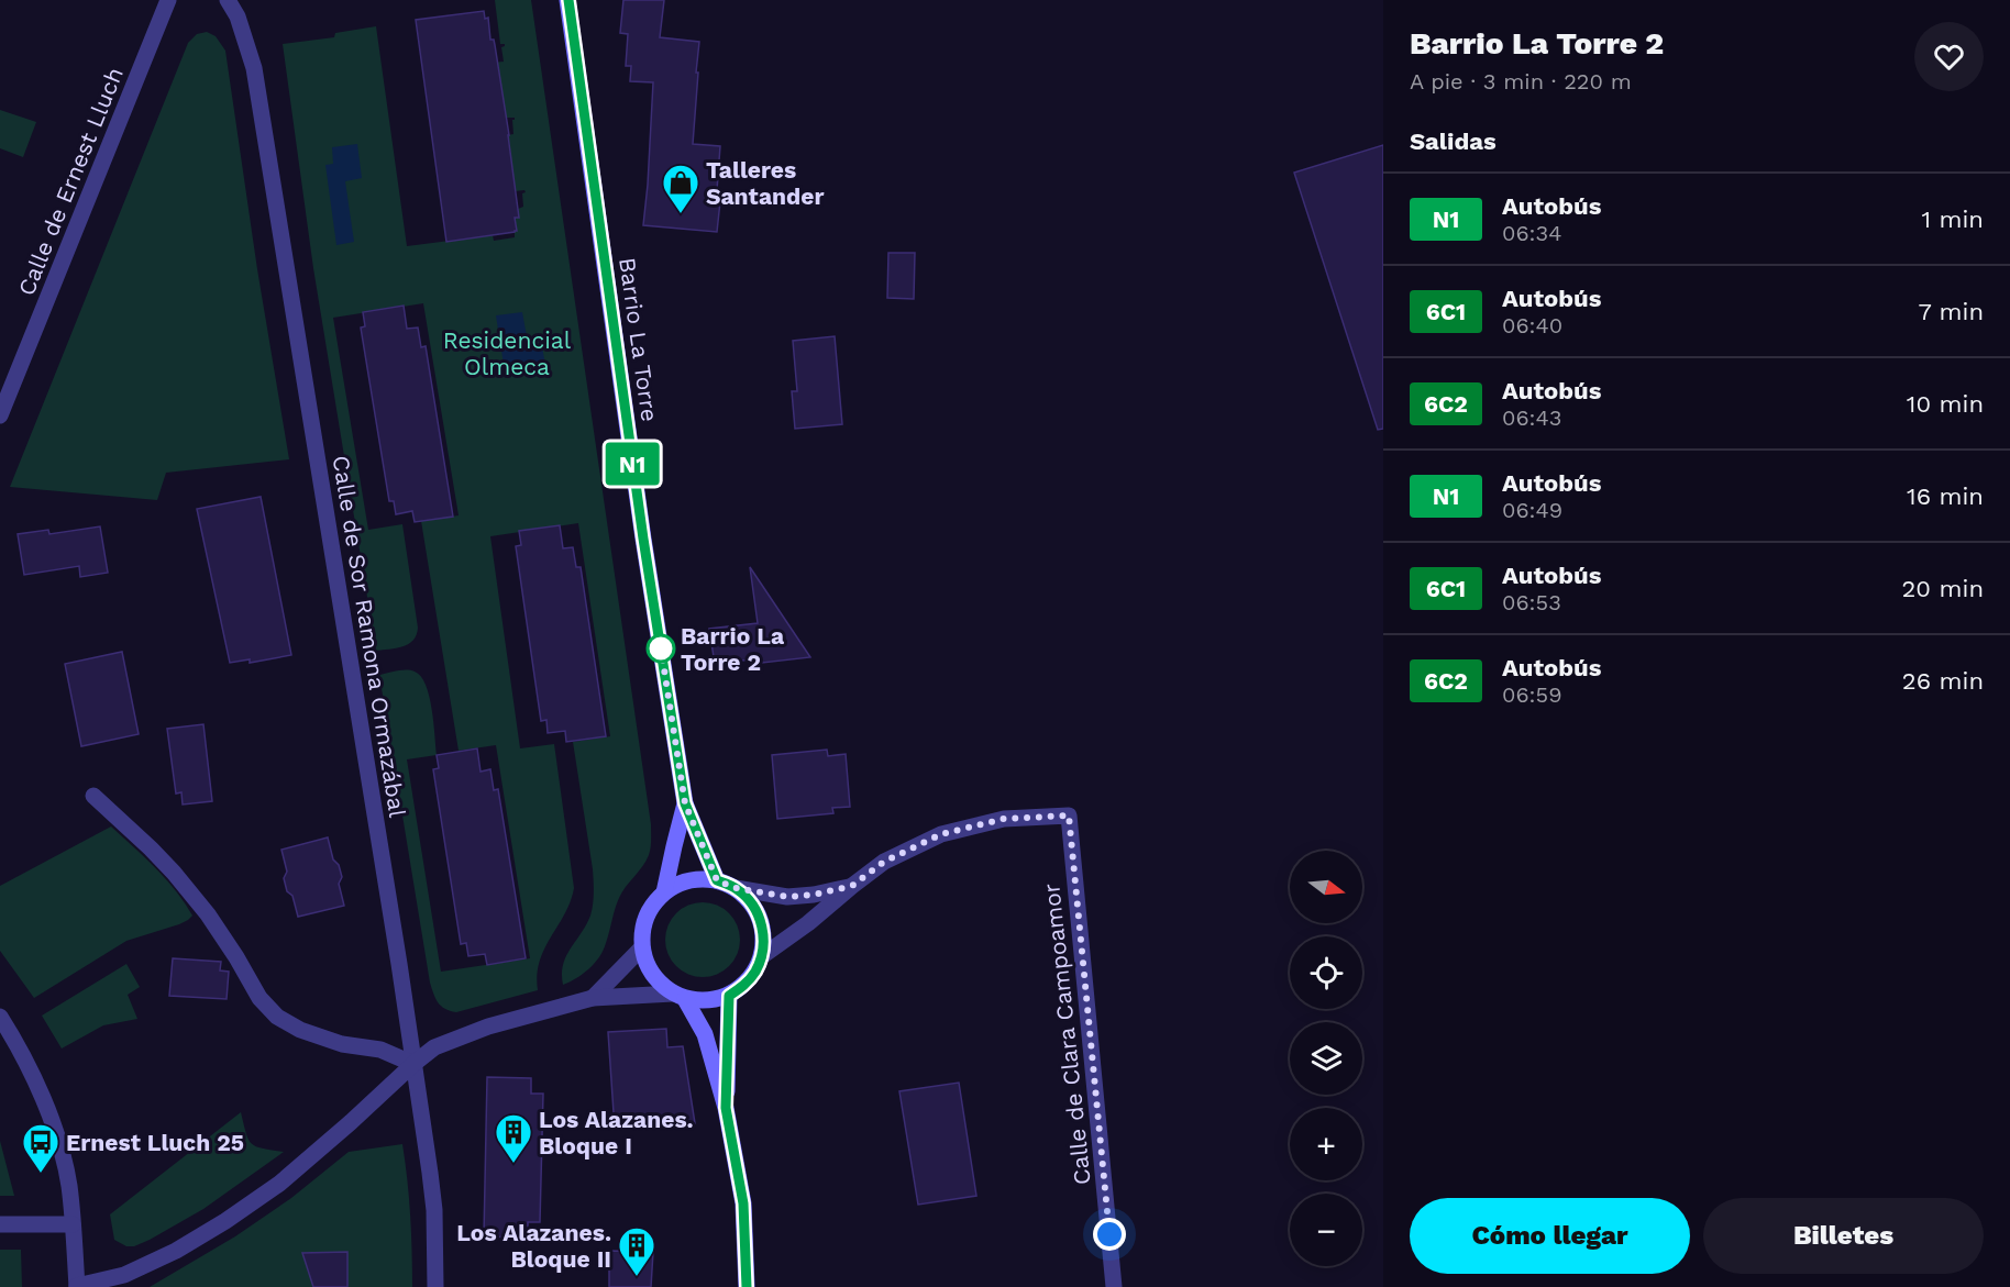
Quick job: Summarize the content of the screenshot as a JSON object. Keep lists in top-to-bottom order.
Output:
{
  "streets": {
    "main road": ["Barrio La Torre"],
    "street": ["Calle de Ernest Lluch", "Calle de Sor Ramona Ormazábal", "Calle de Clara Campoamor"]
  },
  "parks": ["Residencial Olmeca"],
  "places": {
    "shop": ["Talleres Santander"],
    "other": ["Barrio La Torre 2"],
    "building": ["Los Alazanes. Bloque I", "Los Alazanes. Bloque II"],
    "bus stop": ["Ernest Lluch 25"]
  },
  "lines": ["bus line N1"],
  "north": "right",
  "page": {
    "on_map": "N1",
    "heading": [
      ["Barrio La Torre 2", "A pie · 3 min · 220 m"],
      "Salidas"
    ],
    "list": [
      {
        "mark": "N1",
        "name": "Autobús",
        "note": "06:34",
        "value": "1 min"
      },
      {
        "mark": "6C1",
        "name": "Autobús",
        "note": "06:40",
        "value": "7 min"
      },
      {
        "mark": "6C2",
        "name": "Autobús",
        "note": "06:43",
        "value": "10 min"
      },
      {
        "mark": "N1",
        "name": "Autobús",
        "note": "06:49",
        "value": "16 min"
      },
      {
        "mark": "6C1",
        "name": "Autobús",
        "note": "06:53",
        "value": "20 min"
      },
      {
        "mark": "6C2",
        "name": "Autobús",
        "note": "06:59",
        "value": "26 min"
      }
    ],
    "map_buttons": ["+", "−"],
    "buttons": ["Cómo llegar", "Billetes"]
  }
}
